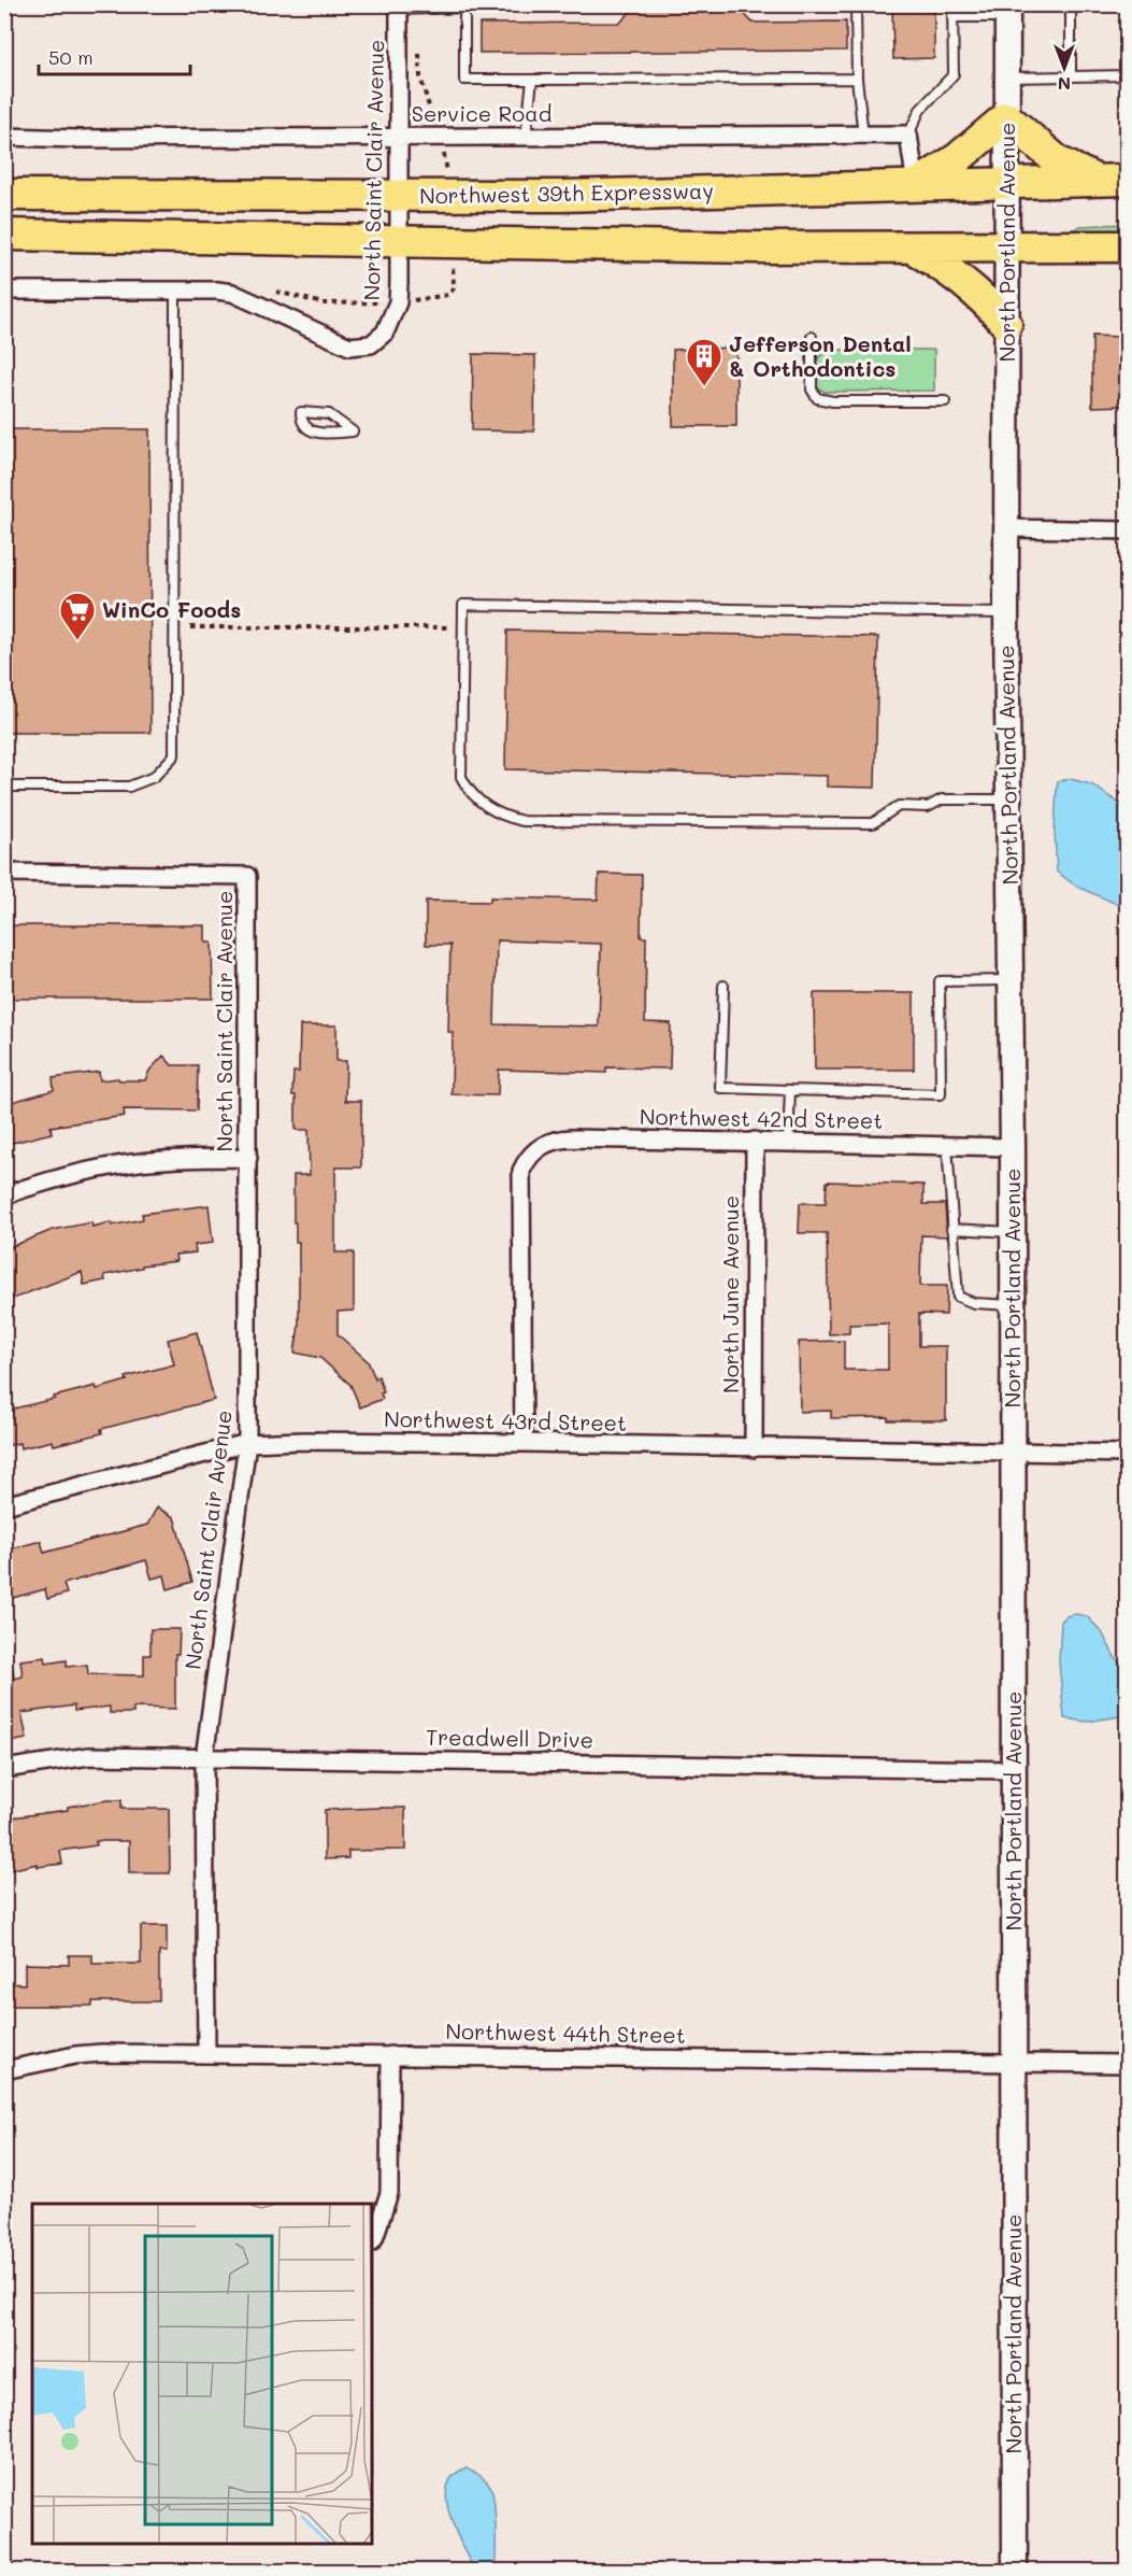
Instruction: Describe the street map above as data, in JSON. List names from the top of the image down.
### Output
{
  "streets": {
    "highway": ["Northwest 39th Expressway"],
    "main road": ["North Portland Avenue"],
    "street": [
      "Service Road",
      "North Saint Clair Avenue",
      "Northwest 42nd Street",
      "North June Avenue",
      "Northwest 43rd Street",
      "Treadwell Drive",
      "Northwest 44th Street"
    ]
  },
  "crossings": [
    ["Service Road", "North Saint Clair Avenue"],
    ["North Saint Clair Avenue", "Northwest 39th Expressway"],
    ["North Saint Clair Avenue", "Northwest 43rd Street"],
    ["North Saint Clair Avenue", "Treadwell Drive"],
    ["North Saint Clair Avenue", "Northwest 44th Street"],
    ["Northwest 39th Expressway", "North Portland Avenue"],
    ["North Portland Avenue", "Northwest 42nd Street"],
    ["North Portland Avenue", "Northwest 43rd Street"],
    ["North Portland Avenue", "Treadwell Drive"],
    ["North Portland Avenue", "Northwest 44th Street"],
    ["Northwest 42nd Street", "North June Avenue"],
    ["Northwest 42nd Street", "Northwest 43rd Street"],
    ["North June Avenue", "Northwest 43rd Street"]
  ],
  "places": {
    "building": ["Jefferson Dental & Orthodontics"],
    "supermarket": ["WinCo Foods"]
  },
  "scale_bar": "50 m",
  "north": "bottom"
}
